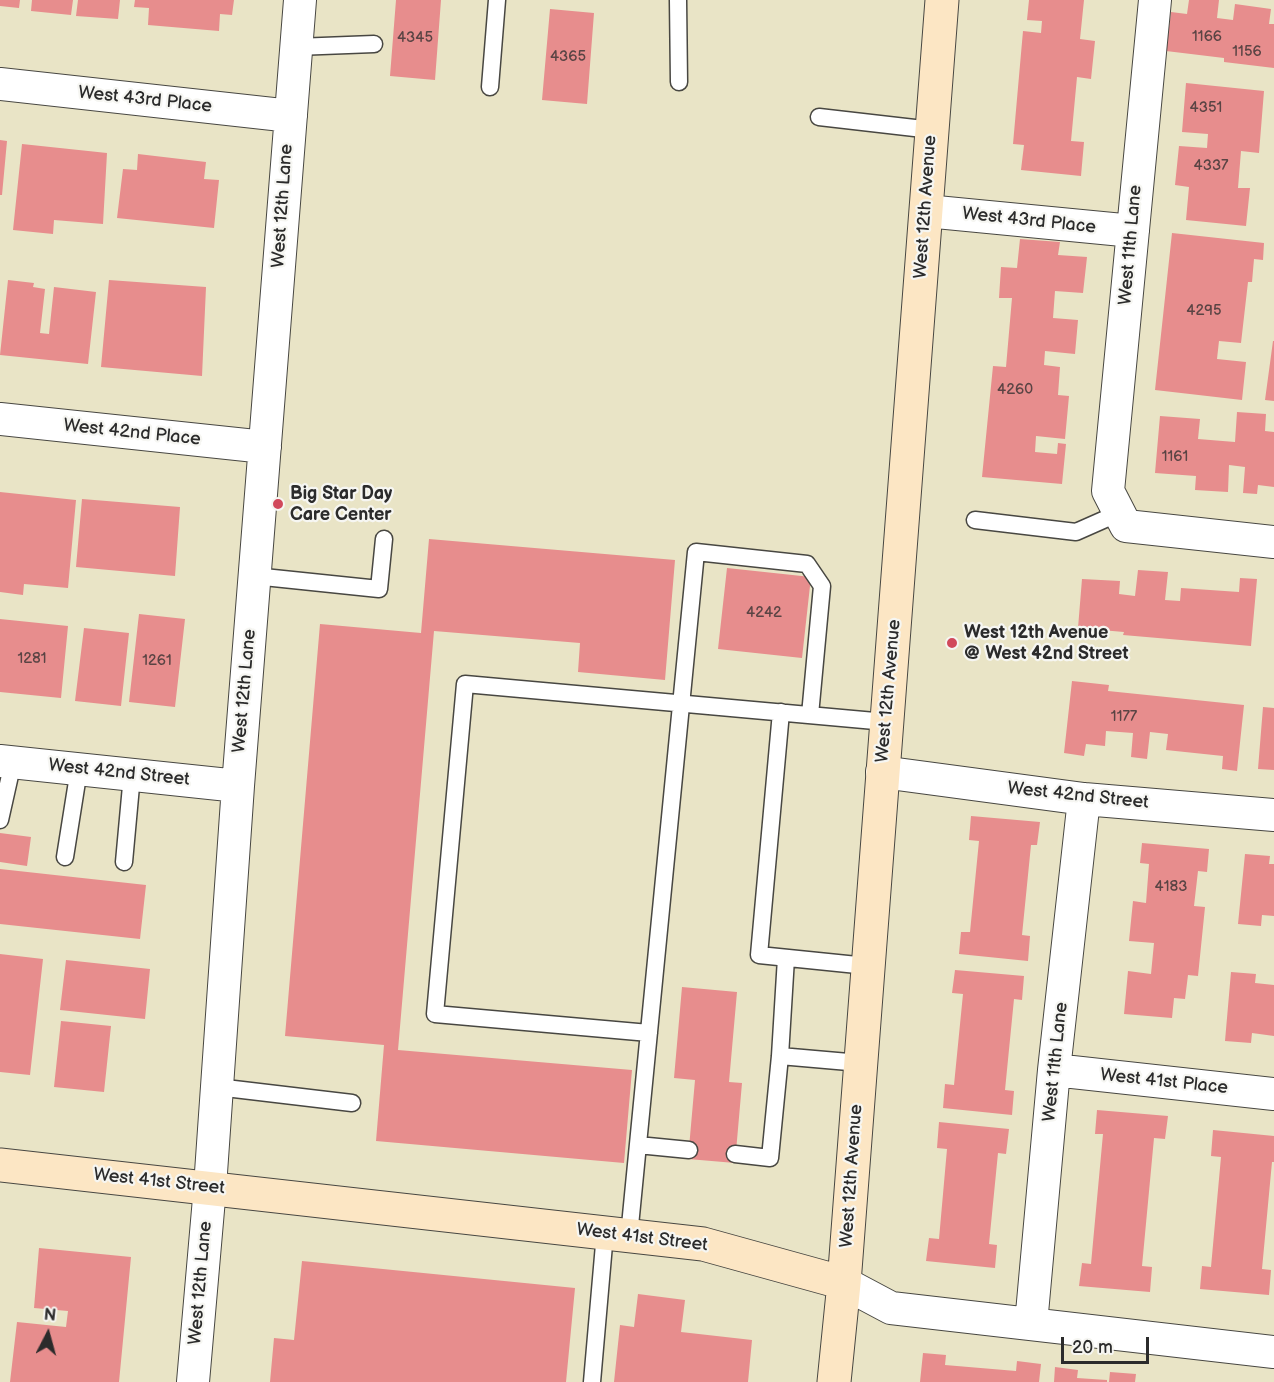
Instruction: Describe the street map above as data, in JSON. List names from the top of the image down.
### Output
{
  "streets": {
    "main road": ["West 12th Avenue", "West 41st Street"],
    "street": [
      "West 43rd Place",
      "West 12th Lane",
      "West 11th Lane",
      "West 42nd Place",
      "West 42nd Street",
      "West 41st Place"
    ]
  },
  "crossings": [
    ["West 43rd Place", "West 12th Lane"],
    ["West 43rd Place", "West 12th Avenue"],
    ["West 43rd Place", "West 11th Lane"],
    ["West 12th Lane", "West 42nd Place"],
    ["West 12th Lane", "West 42nd Street"],
    ["West 12th Lane", "West 41st Street"],
    ["West 12th Avenue", "West 42nd Street"],
    ["West 12th Avenue", "West 41st Street"],
    ["West 11th Lane", "West 42nd Street"],
    ["West 11th Lane", "West 41st Place"],
    ["West 11th Lane", "West 41st Street"]
  ],
  "places": ["Big Star Day Care Center", "West 12th Avenue @ West 42nd Street"],
  "house_numbers": [
    "1166",
    "4345",
    "1156",
    "4365",
    "4351",
    "4337",
    "4295",
    "4260",
    "1161",
    "4242",
    "1281",
    "1261",
    "1177",
    "4183"
  ],
  "scale_bar": "20 m",
  "north": "top"
}
